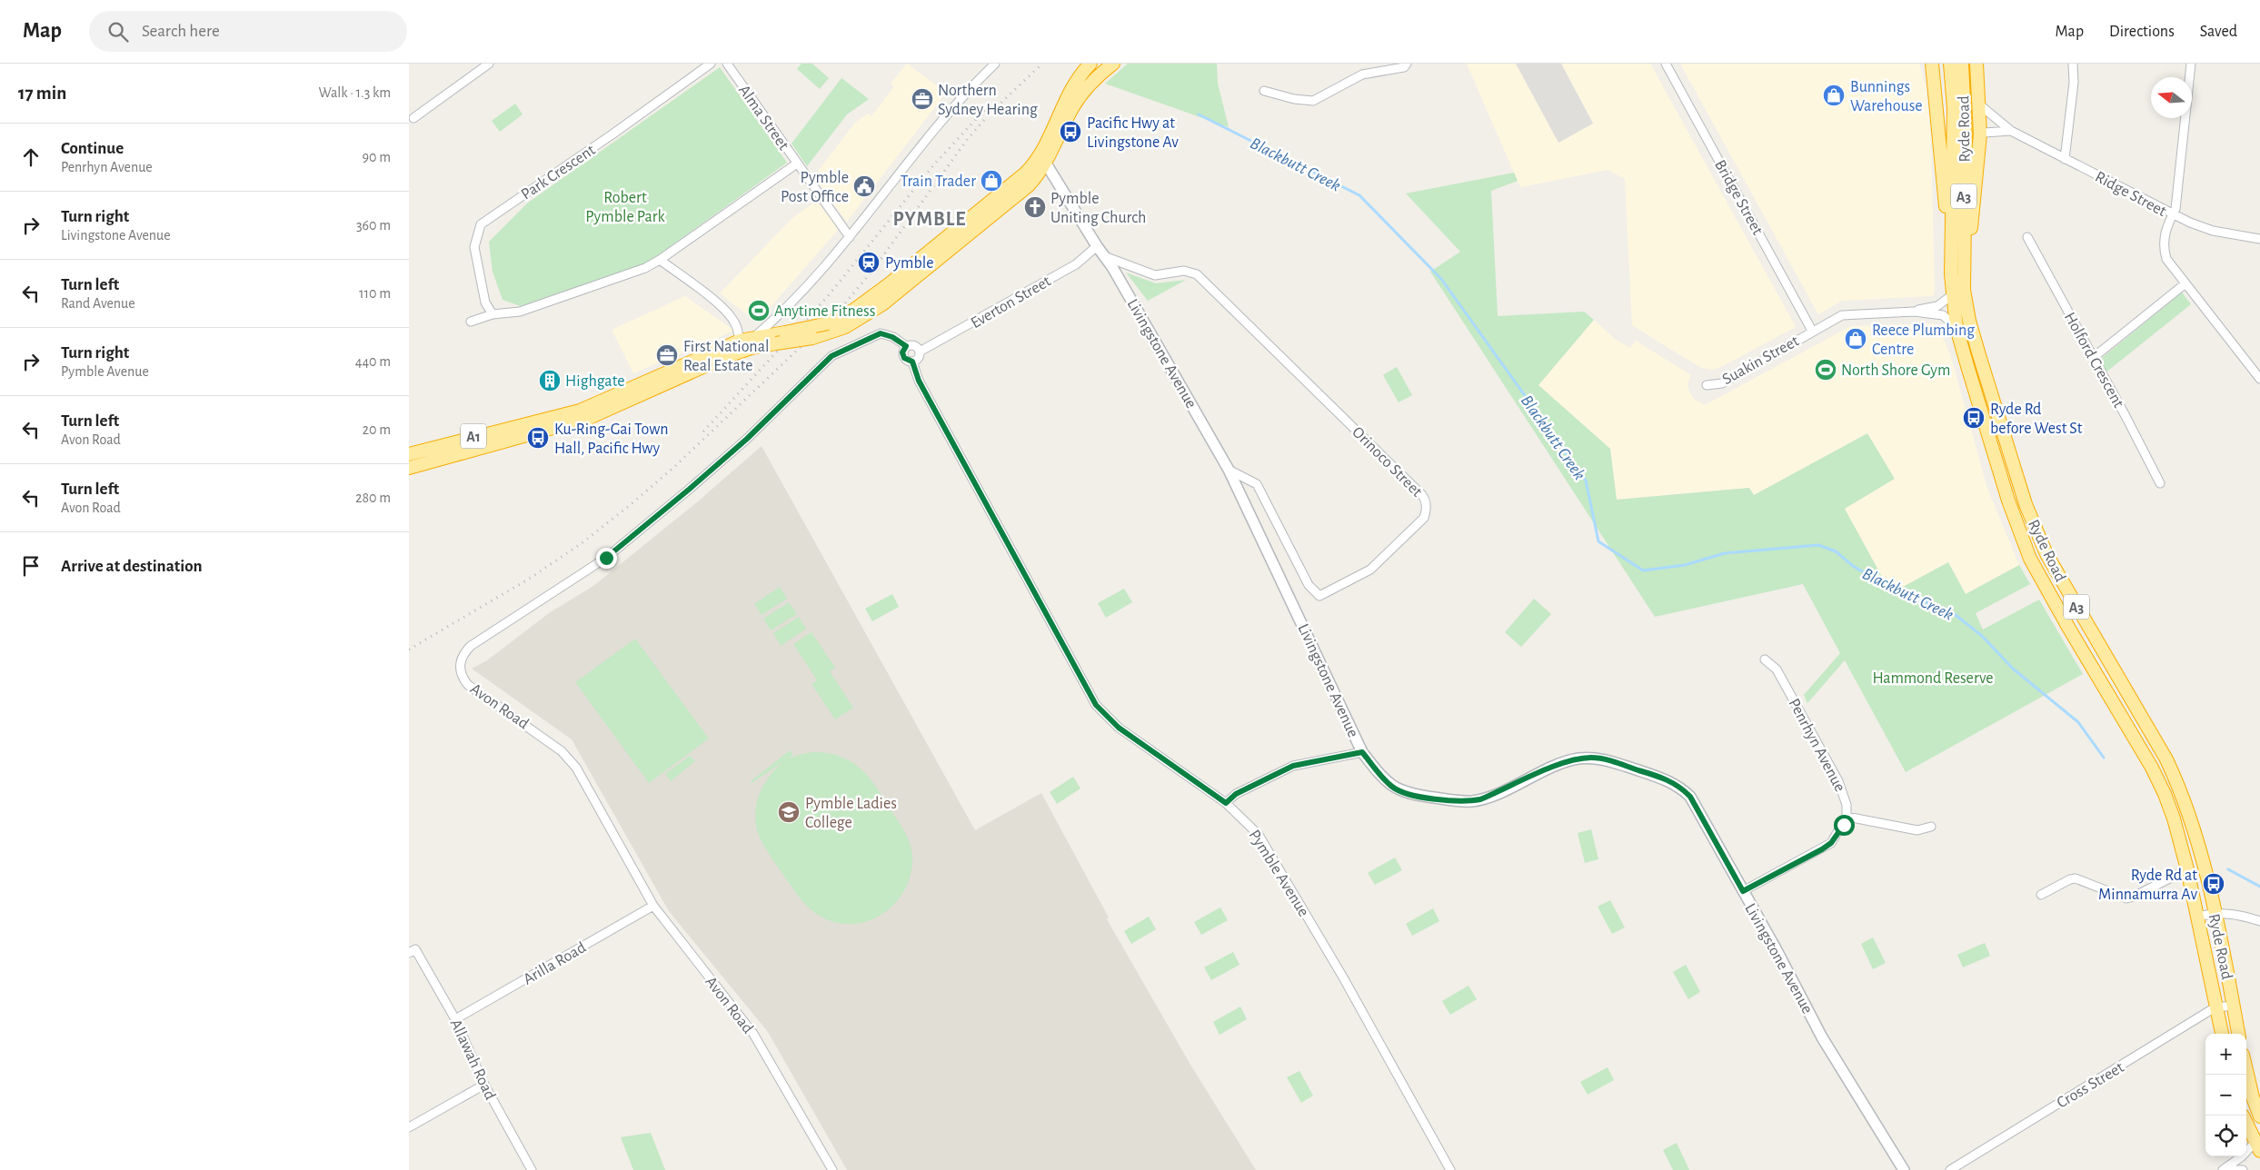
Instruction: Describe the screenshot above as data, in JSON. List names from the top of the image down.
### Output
{
  "streets": {
    "highway": ["Ryde Road", "A3", "A1"],
    "street": [
      "Alma Street",
      "Park Crescent",
      "Ridge Street",
      "Bridge Street",
      "Everton Street",
      "Livingstone Avenue",
      "Suakin Street",
      "Holford Crescent",
      "Orinoco Street",
      "Avon Road",
      "Penrhyn Avenue",
      "Pymble Avenue",
      "Arilla Road",
      "Allawah Road",
      "Cross Street"
    ]
  },
  "crossings": [
    ["Ryde Road", "Cross Street"],
    ["Bridge Street", "Suakin Street"],
    ["Everton Street", "Livingstone Avenue"],
    ["Everton Street", "Avon Road"],
    ["Everton Street", "Pymble Avenue"],
    ["Livingstone Avenue", "A1"],
    ["Livingstone Avenue", "Orinoco Street"],
    ["Avon Road", "Pymble Avenue"],
    ["Avon Road", "Arilla Road"],
    ["Arilla Road", "Allawah Road"]
  ],
  "districts": ["PYMBLE"],
  "water": ["Blackbutt Creek"],
  "parks": ["Robert Pymble Park", "Hammond Reserve"],
  "places": {
    "shop": ["Bunnings Warehouse", "Train Trader", "Reece Plumbing Centre"],
    "office": ["Northern Sydney Hearing", "First National Real Estate"],
    "bus stop": [
      "Pacific Hwy at Livingstone Av",
      "Ryde Rd before West St",
      "Ku-Ring-Gai Town Hall, Pacific Hwy",
      "Ryde Rd at Minnamurra Av"
    ],
    "public building": ["Pymble Post Office"],
    "church": ["Pymble Uniting Church"],
    "station": ["Pymble"],
    "sports": ["Anytime Fitness", "North Shore Gym"],
    "building": ["Highgate"],
    "school or university": ["Pymble Ladies College"]
  },
  "north": "left",
  "page": {
    "header": "Map",
    "search": "Search here",
    "nav": ["Map", "Directions", "Saved"],
    "heading": ["17 min", "Walk · 1.3 km"],
    "list": [
      ["Continue", "Penrhyn Avenue", "90 m"],
      ["Turn right", "Livingstone Avenue", "360 m"],
      ["Turn left", "Rand Avenue", "110 m"],
      ["Turn right", "Pymble Avenue", "440 m"],
      ["Turn left", "Avon Road", "20 m"],
      ["Turn left", "Avon Road", "280 m"],
      "Arrive at destination"
    ],
    "map_buttons": ["+", "−"]
  }
}
